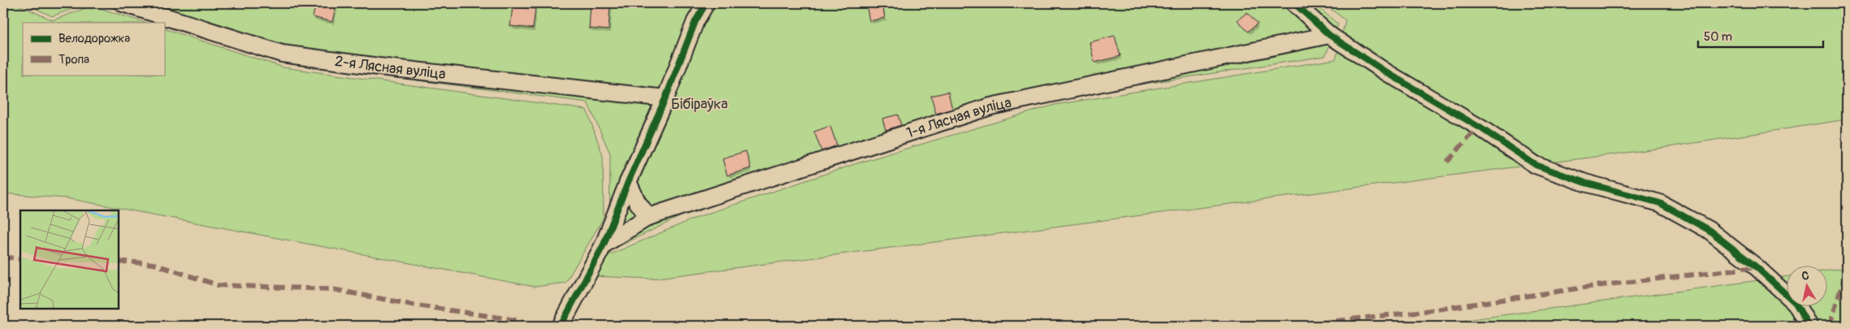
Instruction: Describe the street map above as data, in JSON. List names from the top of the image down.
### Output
{
  "streets": {
    "street": ["2-я Лясная вуліца", "1-я Лясная вуліца"]
  },
  "parks": ["Бібіраўка"],
  "legend": ["Велодорожка", "Тропа"],
  "scale_bar": "50 m",
  "north": "top"
}
